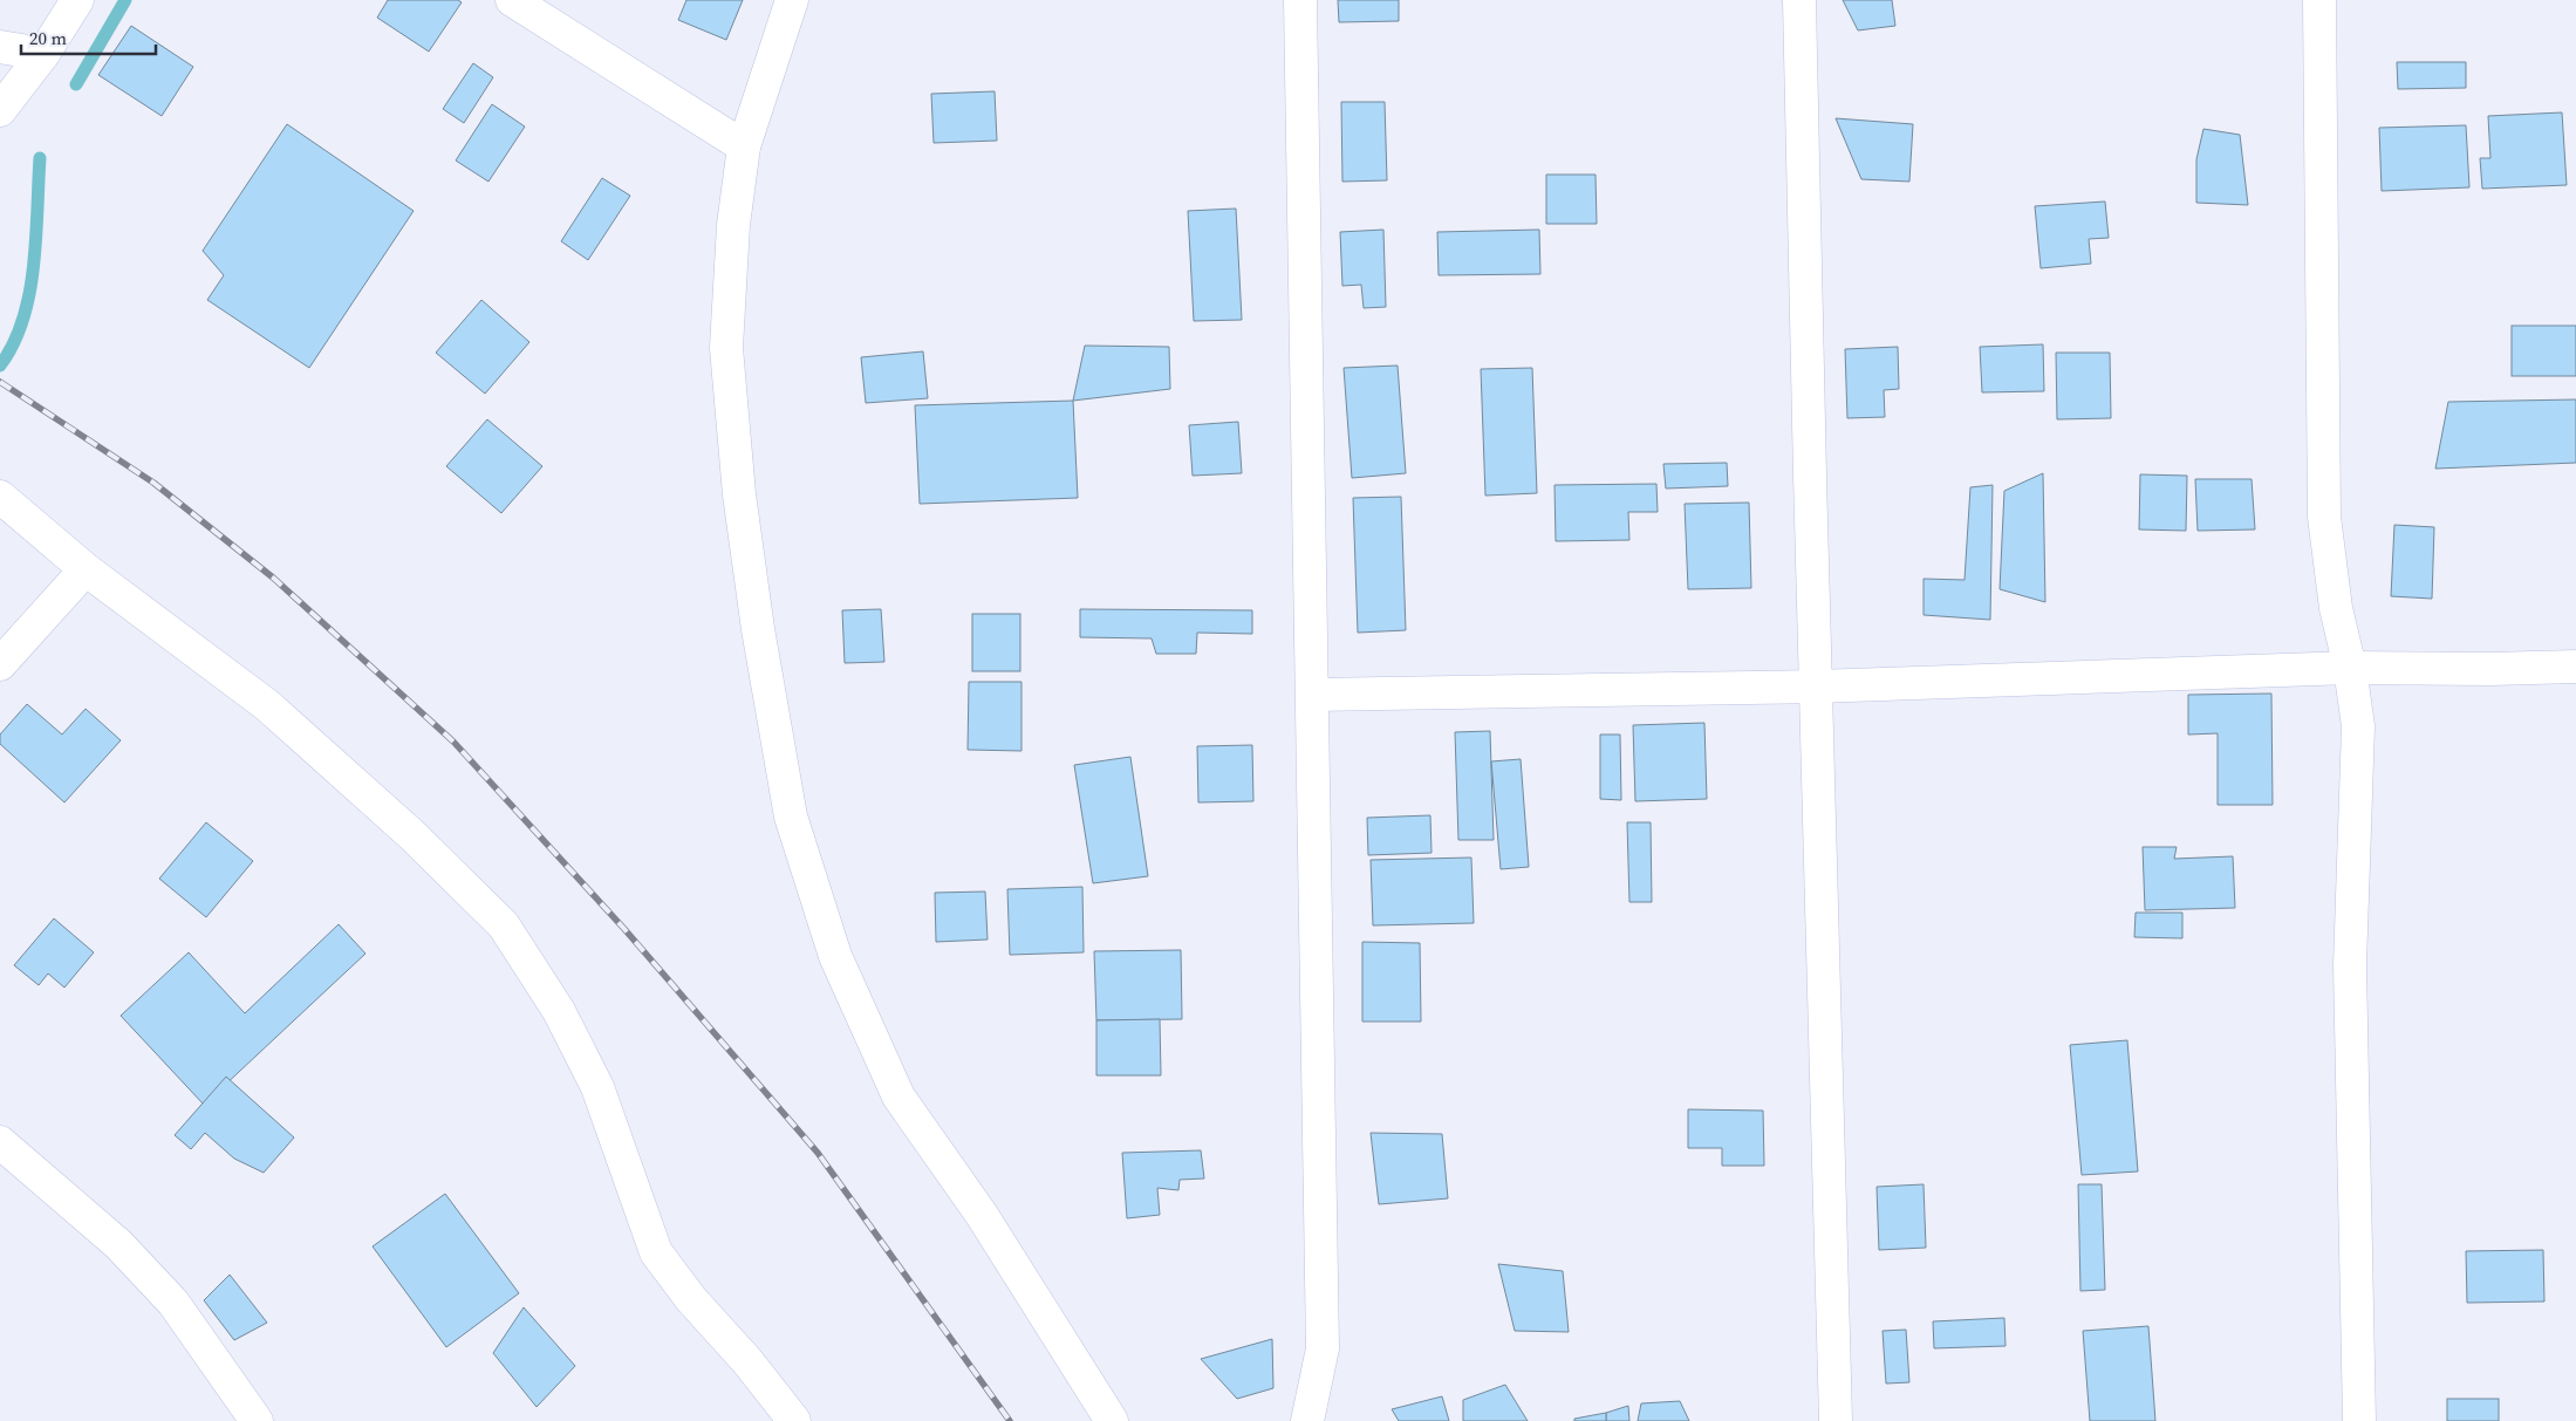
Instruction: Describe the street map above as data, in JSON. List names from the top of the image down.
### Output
{
  "scale_bar": "20 m"
}
